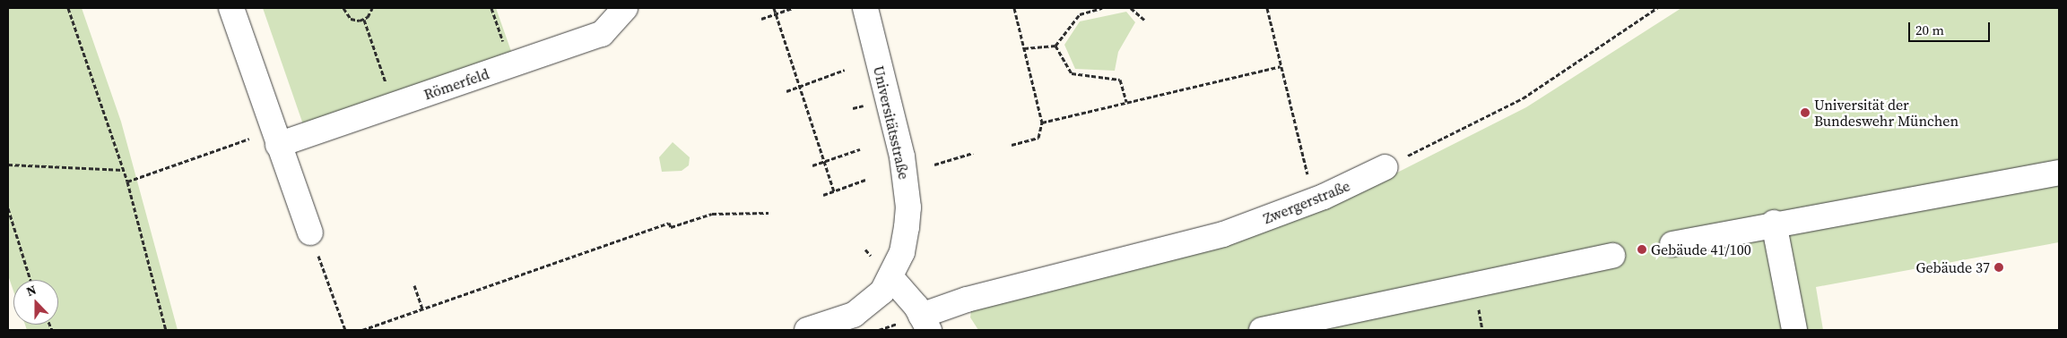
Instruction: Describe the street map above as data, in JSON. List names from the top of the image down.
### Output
{
  "streets": {
    "street": ["Römerfeld", "Universitätsstraße", "Zwergerstraße"]
  },
  "places": ["Universität der Bundeswehr München", "Gebäude 41/100", "Gebäude 37"],
  "scale_bar": "20 m",
  "north": "top"
}
